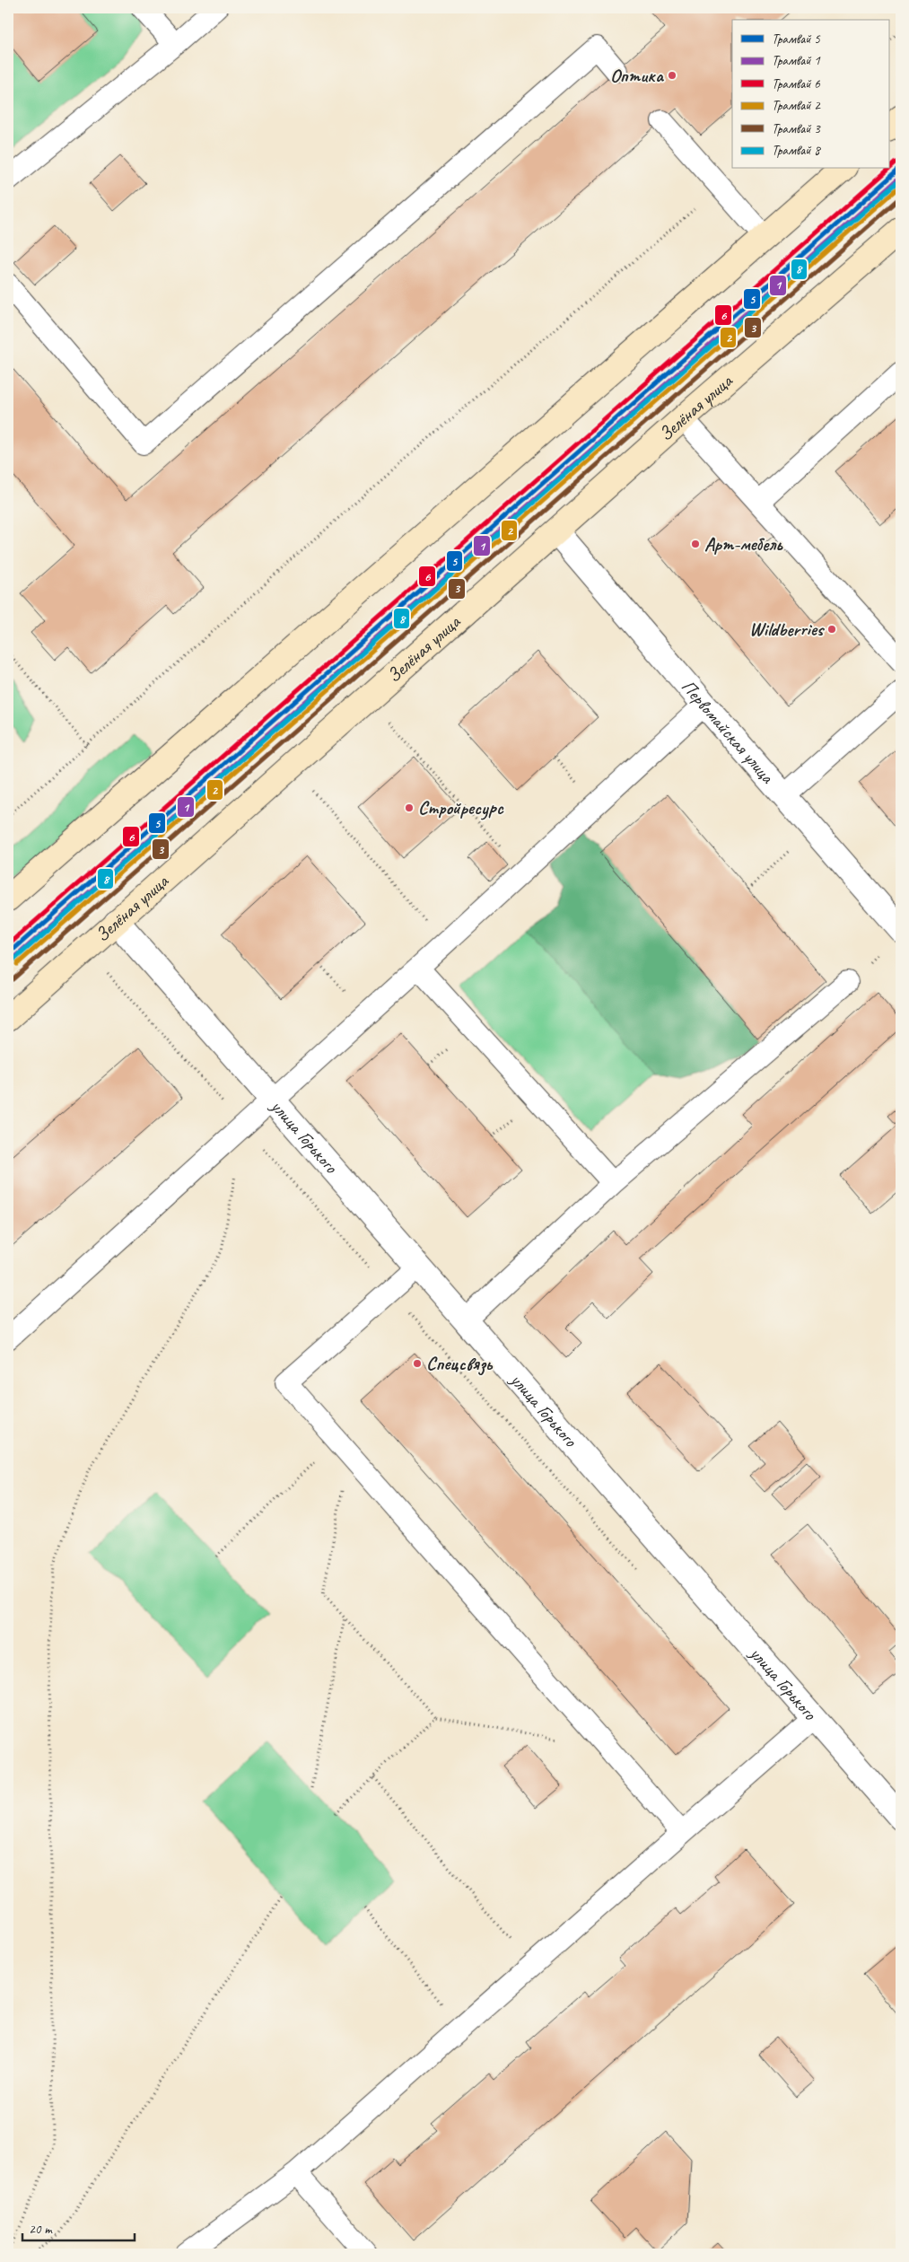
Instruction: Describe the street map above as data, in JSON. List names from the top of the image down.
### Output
{
  "streets": {
    "street": ["Зелёная улица", "Первомайская улица", "улица Горького"]
  },
  "crossings": [
    ["Зелёная улица", "Первомайская улица"],
    ["Зелёная улица", "улица Горького"]
  ],
  "places": [
    "Оптика",
    "Арт-мебель",
    "Wildberries",
    "Стройресурс",
    "Спецсвязь"
  ],
  "lines": [
    "tram line 6",
    "tram line 5",
    "tram line 1",
    "tram line 8",
    "tram line 2",
    "tram line 3"
  ],
  "legend": [
    "Трамвай 5",
    "Трамвай 1",
    "Трамвай 6",
    "Трамвай 2",
    "Трамвай 3",
    "Трамвай 8"
  ],
  "scale_bar": "20 m"
}
